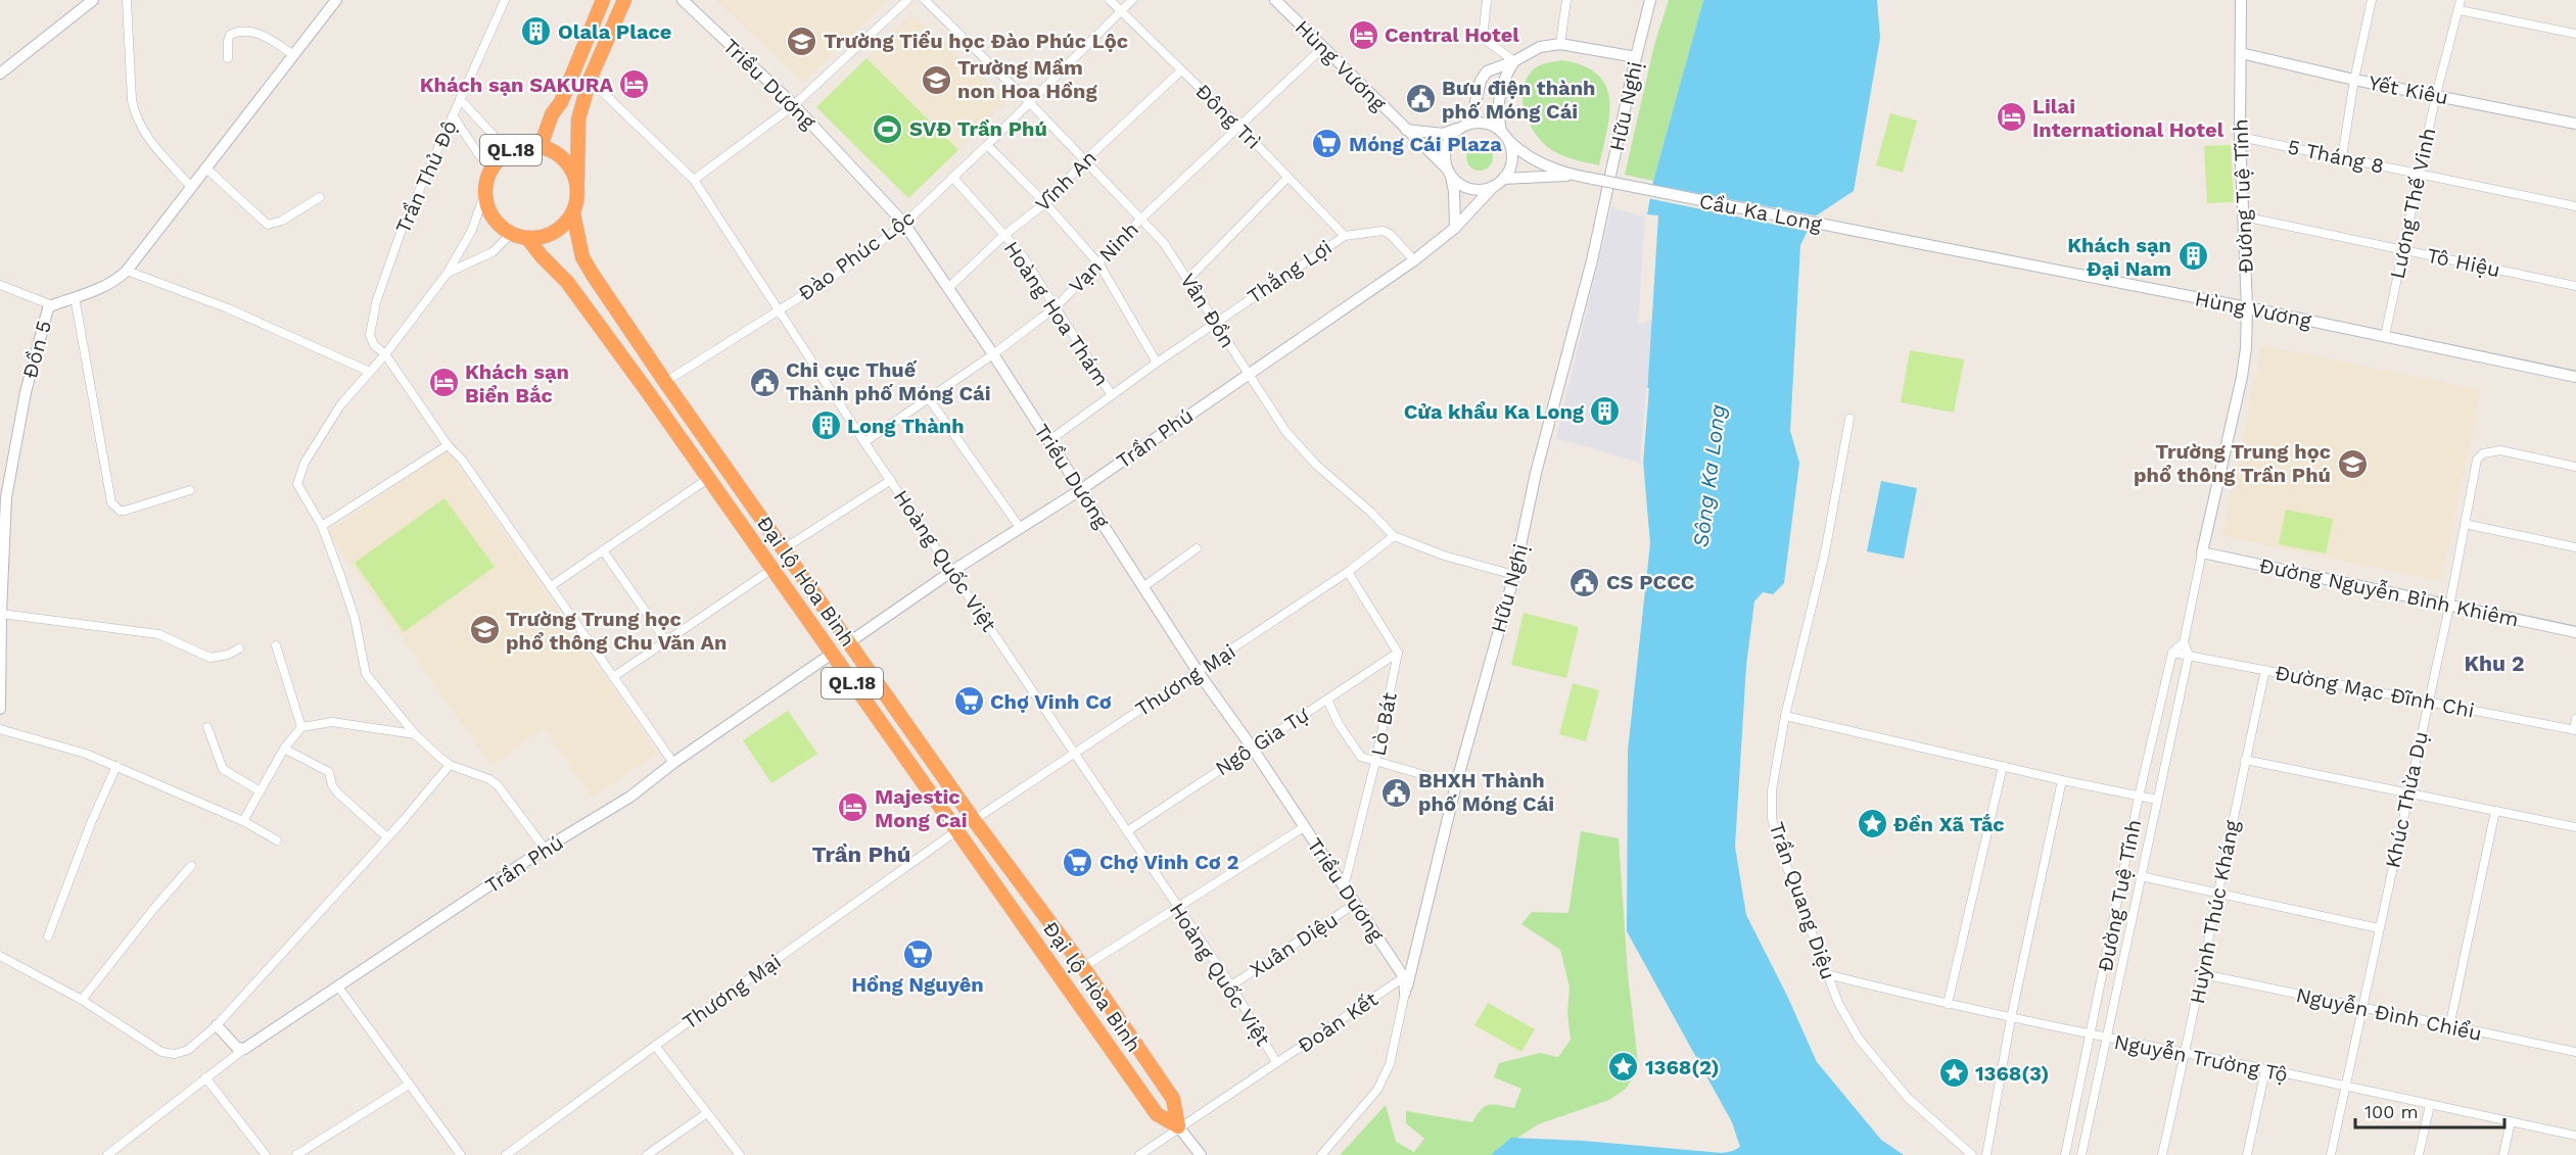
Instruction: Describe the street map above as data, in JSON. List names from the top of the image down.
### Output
{
  "streets": {
    "highway": ["QL.18", "Đại lộ Hòa Bình"],
    "street": [
      "Hùng Vương",
      "Triều Dương",
      "Yết Kiêu",
      "Hữu Nghị",
      "Đông Trì",
      "5 Tháng 8",
      "Trần Thủ Độ",
      "Vĩnh An",
      "Đường Tuệ Tĩnh",
      "Lương Thế Vinh",
      "Cầu Ka Long",
      "Đào Phúc Lộc",
      "Vạn Ninh",
      "Tô Hiệu",
      "Thắng Lợi",
      "Vân Đồn",
      "Hoàng Hoa Thám",
      "Đồn 5",
      "Trần Phú",
      "Hoàng Quốc Việt",
      "Đường Nguyễn Bỉnh Khiêm",
      "Thương Mại",
      "Đường Mạc Đĩnh Chi",
      "Lò Bát",
      "Ngô Gia Tự",
      "Khúc Thừa Dụ",
      "Trần Quang Diệu",
      "Huỳnh Thúc Kháng",
      "Xuân Diệu",
      "Nguyễn Đình Chiểu",
      "Đoàn Kết",
      "Nguyễn Trường Tộ"
    ]
  },
  "crossings": [
    ["Hùng Vương", "Đường Tuệ Tĩnh"],
    ["Hùng Vương", "Lương Thế Vinh"],
    ["Hùng Vương", "Cầu Ka Long"],
    ["Hùng Vương", "Vạn Ninh"],
    ["Hùng Vương", "Trần Phú"],
    ["Triều Dương", "Hữu Nghị"],
    ["Triều Dương", "Vĩnh An"],
    ["Triều Dương", "Đào Phúc Lộc"],
    ["Triều Dương", "Vạn Ninh"],
    ["Triều Dương", "Thắng Lợi"],
    ["Triều Dương", "Trần Phú"],
    ["Triều Dương", "Thương Mại"],
    ["Triều Dương", "Lò Bát"],
    ["Triều Dương", "Ngô Gia Tự"],
    ["Triều Dương", "Xuân Diệu"],
    ["Triều Dương", "Đoàn Kết"],
    ["Yết Kiêu", "Đường Tuệ Tĩnh"],
    ["Yết Kiêu", "Lương Thế Vinh"],
    ["Hữu Nghị", "Vân Đồn"],
    ["Đông Trì", "Vĩnh An"],
    ["Đông Trì", "Đào Phúc Lộc"],
    ["Đông Trì", "Vạn Ninh"],
    ["Đông Trì", "Thắng Lợi"],
    ["QL.18", "Hoàng Quốc Việt"],
    ["QL.18", "Đại lộ Hòa Bình"],
    ["5 Tháng 8", "Đường Tuệ Tĩnh"],
    ["5 Tháng 8", "Lương Thế Vinh"],
    ["Trần Thủ Độ", "Trần Phú"],
    ["Vĩnh An", "Vân Đồn"],
    ["Vĩnh An", "Hoàng Hoa Thám"],
    ["Đường Tuệ Tĩnh", "Tô Hiệu"],
    ["Đường Tuệ Tĩnh", "Đường Nguyễn Bỉnh Khiêm"],
    ["Đường Tuệ Tĩnh", "Đường Mạc Đĩnh Chi"],
    ["Đường Tuệ Tĩnh", "Nguyễn Trường Tộ"],
    ["Lương Thế Vinh", "Tô Hiệu"],
    ["Đào Phúc Lộc", "Vân Đồn"],
    ["Đào Phúc Lộc", "Hoàng Hoa Thám"],
    ["Đào Phúc Lộc", "Hoàng Quốc Việt"],
    ["Đào Phúc Lộc", "Đại lộ Hòa Bình"],
    ["Vạn Ninh", "Vân Đồn"],
    ["Vạn Ninh", "Hoàng Hoa Thám"],
    ["Vạn Ninh", "Hoàng Quốc Việt"],
    ["Thắng Lợi", "Vân Đồn"],
    ["Thắng Lợi", "Hoàng Hoa Thám"],
    ["Thắng Lợi", "Trần Phú"],
    ["Vân Đồn", "Trần Phú"],
    ["Vân Đồn", "Thương Mại"],
    ["Trần Phú", "Hoàng Quốc Việt"],
    ["Trần Phú", "Đại lộ Hòa Bình"],
    ["Hoàng Quốc Việt", "Thương Mại"],
    ["Hoàng Quốc Việt", "Ngô Gia Tự"],
    ["Hoàng Quốc Việt", "Xuân Diệu"],
    ["Hoàng Quốc Việt", "Đoàn Kết"],
    ["Đại lộ Hòa Bình", "Thương Mại"],
    ["Đại lộ Hòa Bình", "Đoàn Kết"],
    ["Đường Nguyễn Bỉnh Khiêm", "Khúc Thừa Dụ"],
    ["Đường Mạc Đĩnh Chi", "Khúc Thừa Dụ"],
    ["Đường Mạc Đĩnh Chi", "Huỳnh Thúc Kháng"],
    ["Lò Bát", "Ngô Gia Tự"],
    ["Khúc Thừa Dụ", "Nguyễn Đình Chiểu"],
    ["Khúc Thừa Dụ", "Nguyễn Trường Tộ"],
    ["Trần Quang Diệu", "Nguyễn Trường Tộ"],
    ["Huỳnh Thúc Kháng", "Nguyễn Đình Chiểu"],
    ["Huỳnh Thúc Kháng", "Nguyễn Trường Tộ"]
  ],
  "districts": ["Khu 2", "Trần Phú"],
  "water": ["Sông Ka Long"],
  "places": {
    "building": [
      "Olala Place",
      "Khách sạn Đại Nam",
      "Cửa khẩu Ka Long",
      "Long Thành"
    ],
    "hotel": [
      "Central Hotel",
      "Khách sạn SAKURA",
      "Lilai International Hotel",
      "Khách sạn Biển Bắc",
      "Majestic Mong Cai"
    ],
    "school or university": [
      "Trường Tiểu học Đào Phúc Lộc",
      "Trường Mầm non Hoa Hồng",
      "Trường Trung học phổ thông Trần Phú",
      "Trường Trung học phổ thông Chu Văn An"
    ],
    "public building": [
      "Bưu điện thành phố Móng Cái",
      "Chi cục Thuế Thành phố Móng Cái",
      "CS PCCC",
      "BHXH Thành phố Móng Cái"
    ],
    "sports": ["SVĐ Trần Phú"],
    "supermarket": [
      "Móng Cái Plaza",
      "Chợ Vinh Cơ",
      "Chợ Vinh Cơ 2",
      "Hồng Nguyên"
    ],
    "place": ["Đền Xã Tắc", "1368(2)", "1368(3)"]
  },
  "scale_bar": "100 m"
}
